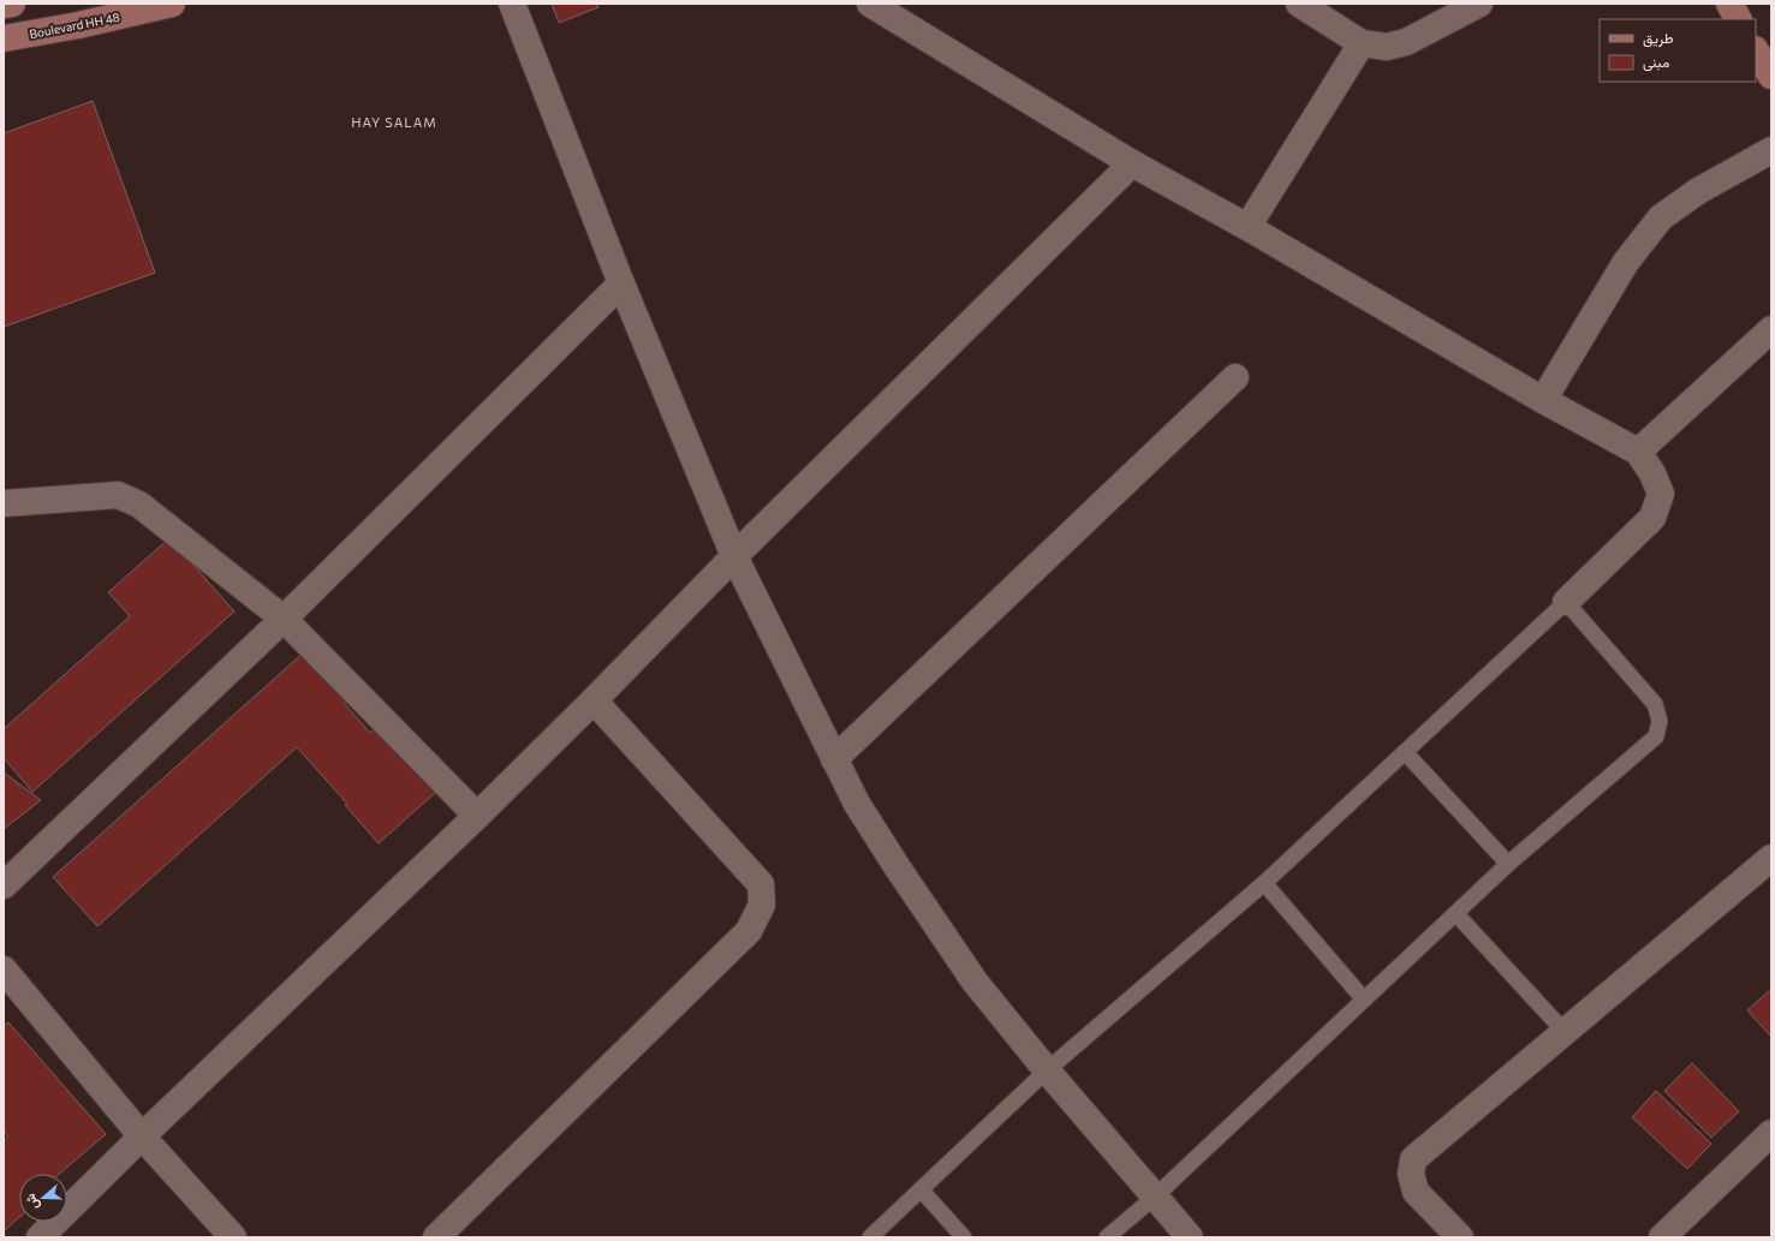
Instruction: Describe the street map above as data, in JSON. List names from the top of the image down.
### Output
{
  "streets": {
    "street": ["Boulevard HH 48"]
  },
  "districts": ["HAY SALAM"],
  "legend": ["طريق", "مبنى"],
  "north": "left"
}
